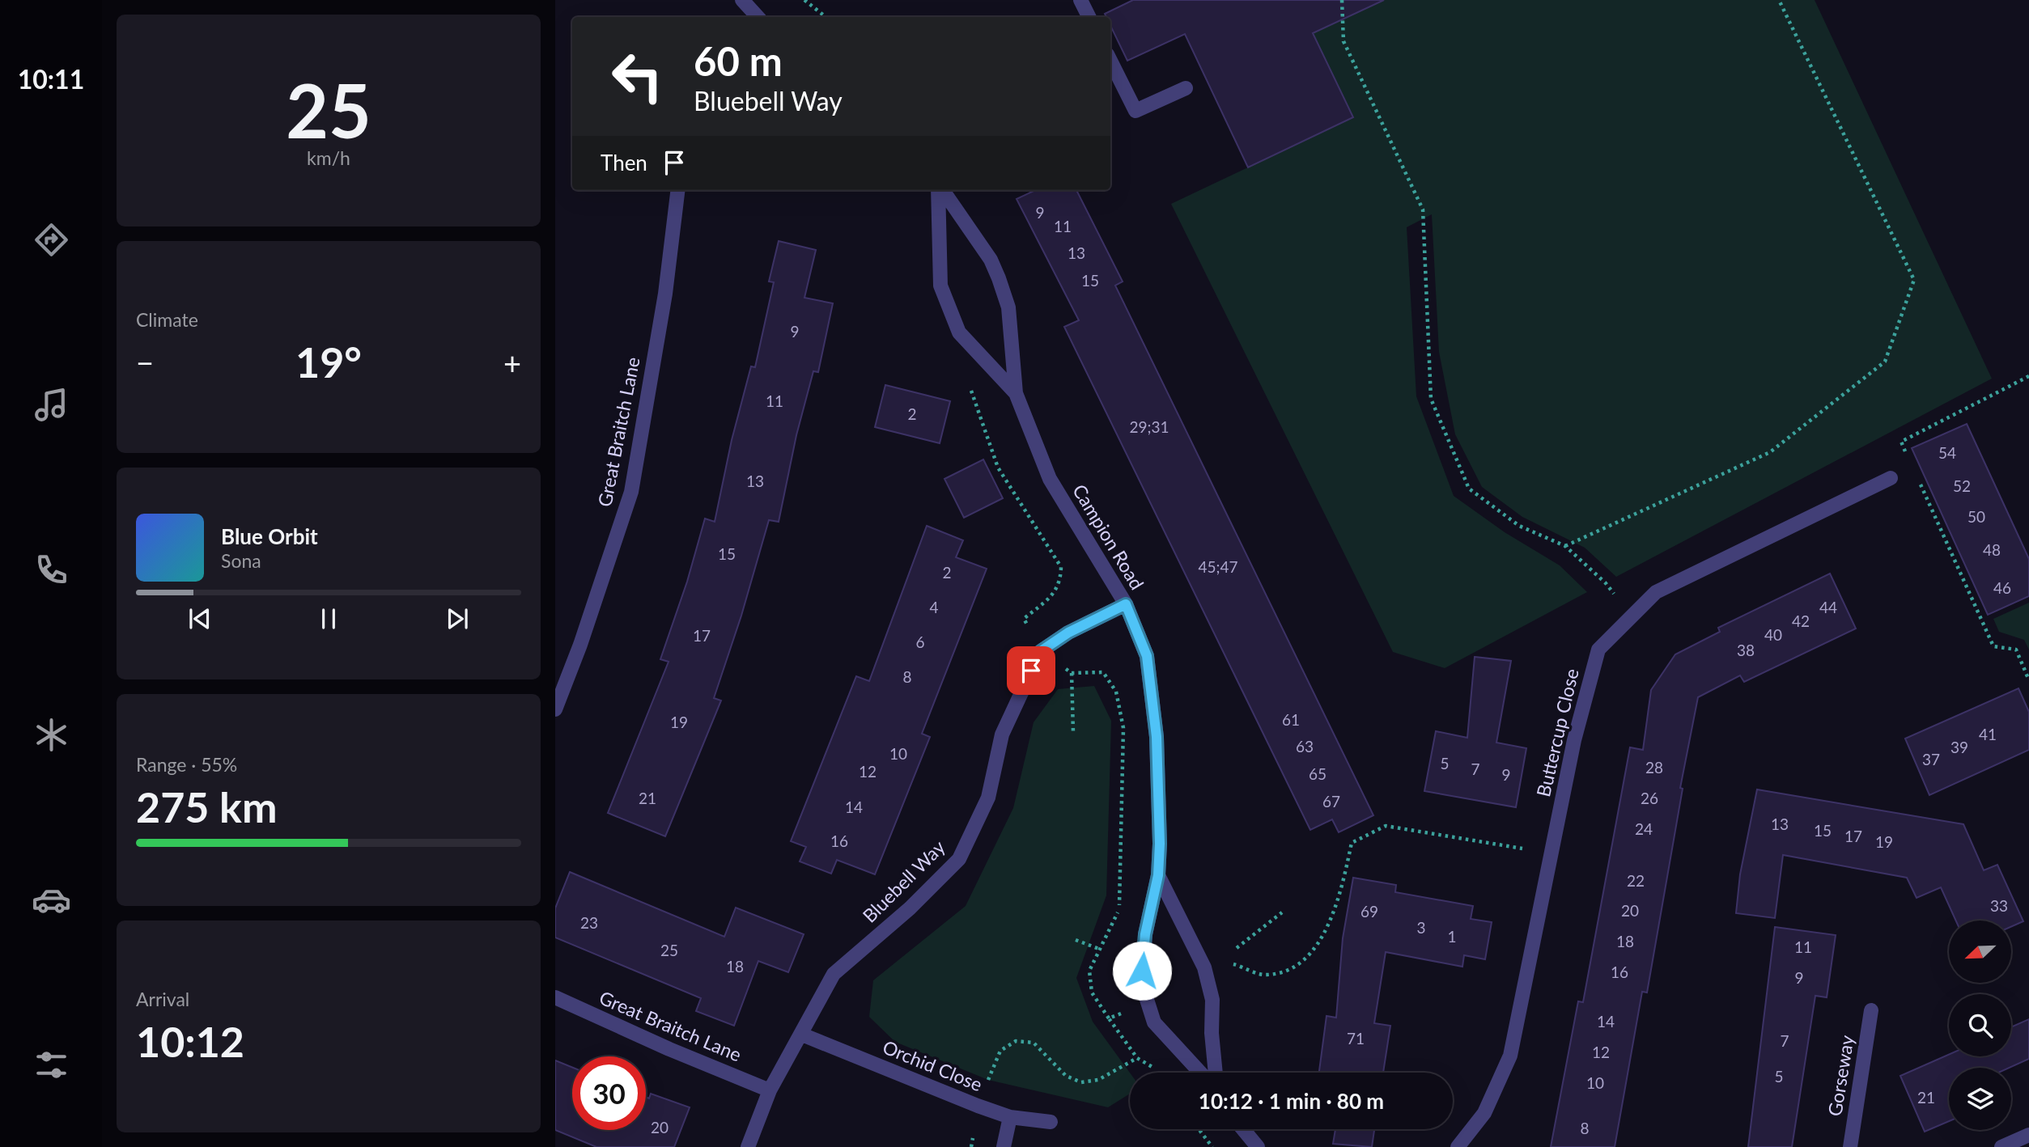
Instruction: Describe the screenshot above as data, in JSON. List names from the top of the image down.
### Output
{
  "streets": {
    "street": [
      "Great Braitch Lane",
      "Campion Road",
      "Buttercup Close",
      "Bluebell Way",
      "Orchid Close",
      "Gorseway"
    ]
  },
  "crossings": [
    ["Great Braitch Lane", "Bluebell Way"],
    ["Campion Road", "Bluebell Way"],
    ["Bluebell Way", "Orchid Close"]
  ],
  "house_numbers": [
    "9",
    "11",
    "13",
    "15",
    "9",
    "11",
    "2",
    "29;31",
    "54",
    "13",
    "52",
    "50",
    "48",
    "15",
    "45;47",
    "2",
    "46",
    "4",
    "44",
    "42",
    "40",
    "17",
    "6",
    "38",
    "8",
    "61",
    "19",
    "41",
    "63",
    "39",
    "10",
    "37",
    "5",
    "28",
    "7",
    "12",
    "65",
    "9",
    "21",
    "26",
    "67",
    "14",
    "13",
    "24",
    "15",
    "17",
    "16",
    "19",
    "22",
    "33",
    "20",
    "69",
    "23",
    "3",
    "1",
    "18",
    "11",
    "25",
    "18",
    "16",
    "9",
    "14",
    "71",
    "7",
    "12",
    "5",
    "10",
    "21",
    "20",
    "8"
  ],
  "north": "bottom left",
  "page": {
    "tabs": "10:11",
    "tile": [
      ["25", "km/h"],
      "Climate",
      ["Range · 55%", "275 km"],
      ["Arrival", "10:12"]
    ],
    "turn": ["60 m", "Bluebell Way"],
    "then": "Then",
    "heat": ["−", "19°", "+"],
    "song": ["Blue Orbit", "Sona"],
    "limit": "30",
    "trip": "10:12 · 1 min · 80 m"
  }
}
